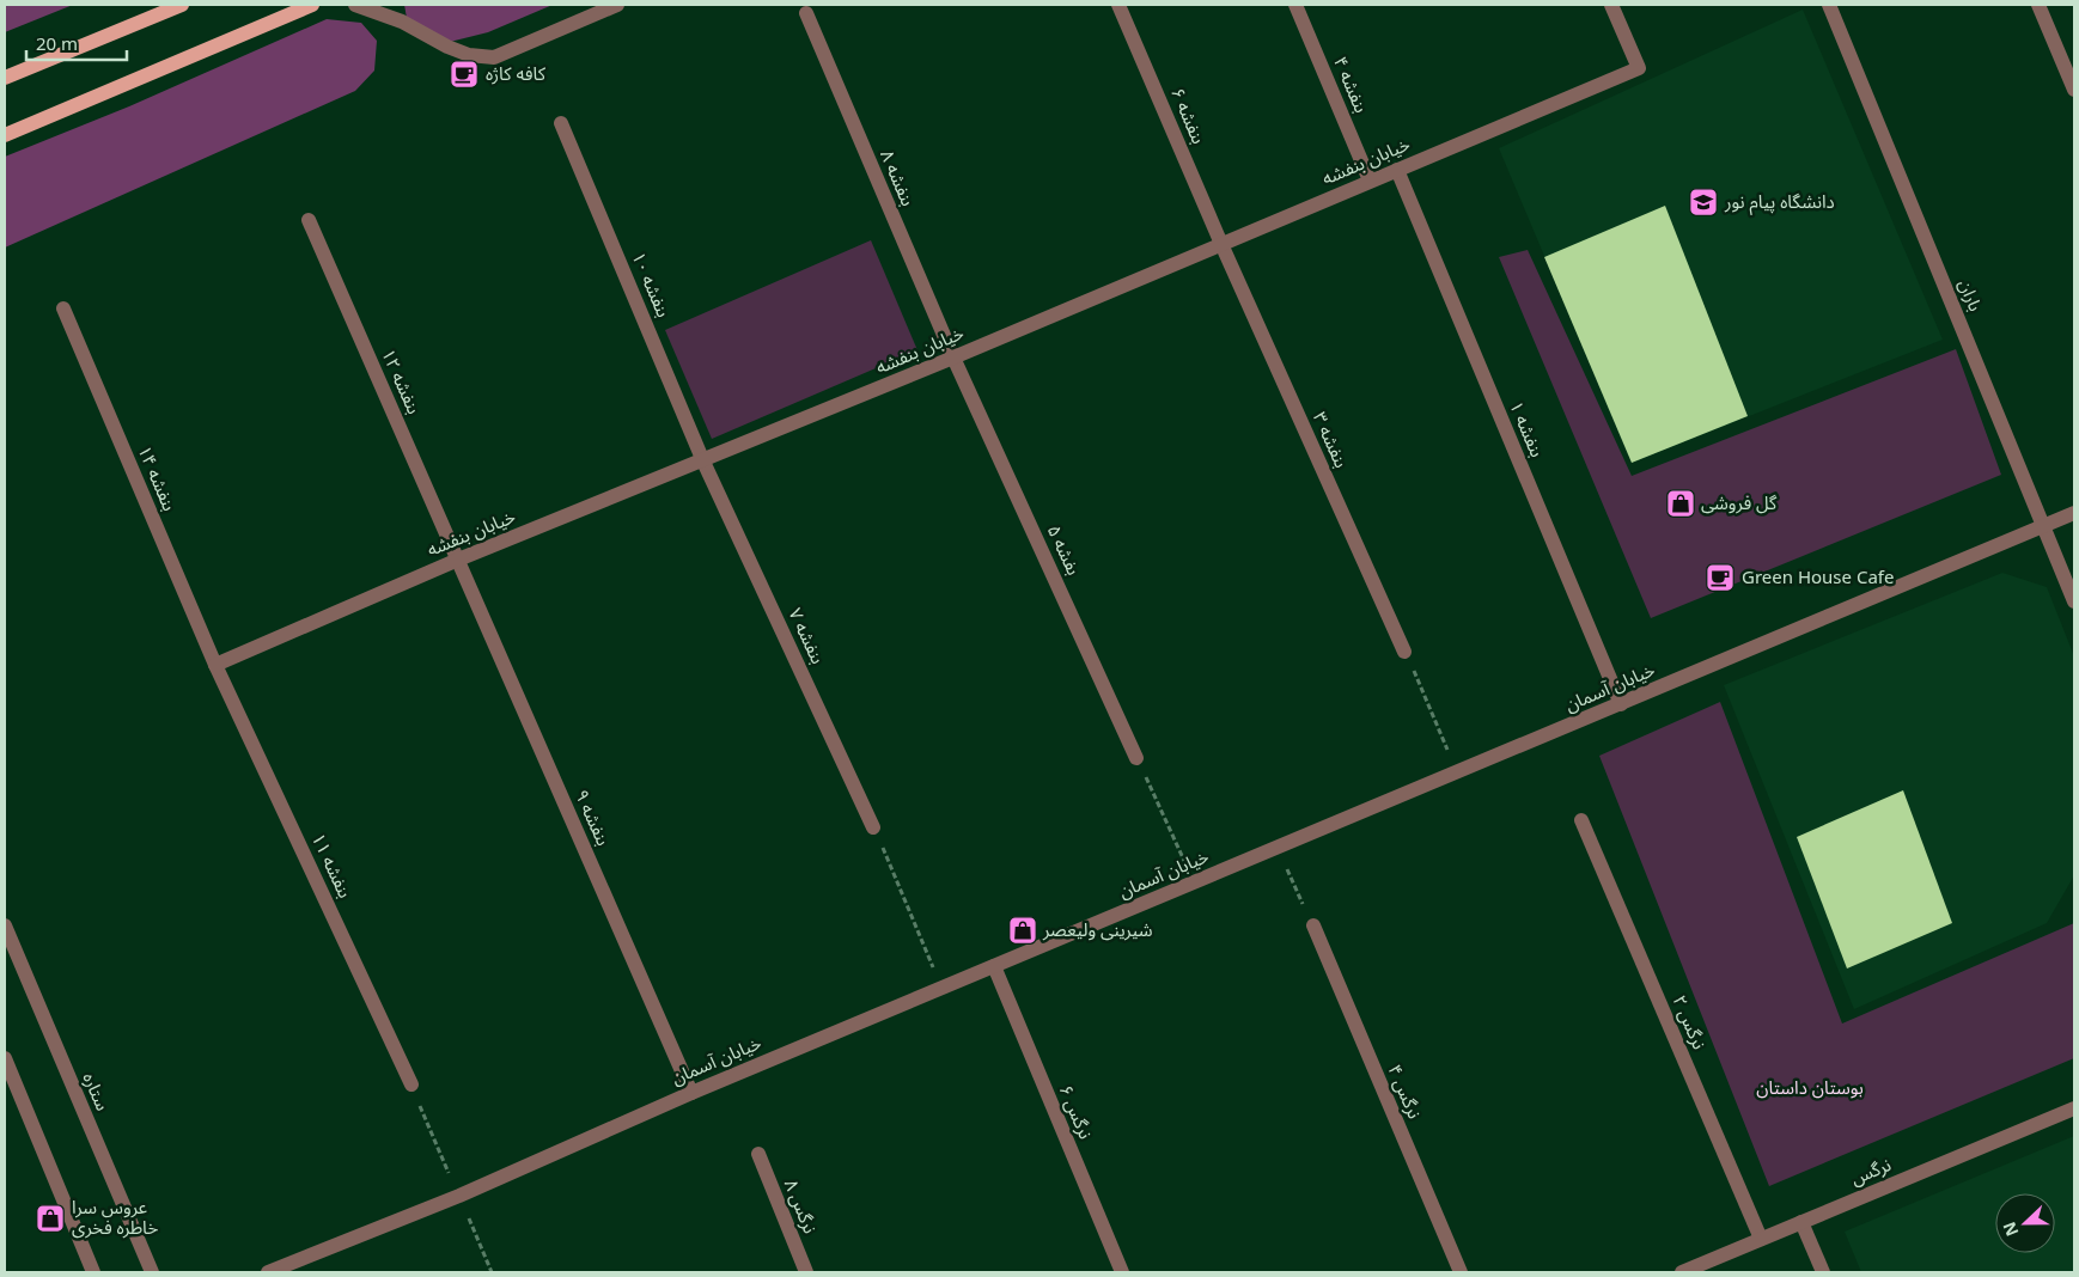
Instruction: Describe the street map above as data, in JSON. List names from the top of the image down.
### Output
{
  "streets": {
    "street": [
      "بنفشه ۴",
      "بنفشه ۶",
      "خیابان بنفشه",
      "بنفشه ۸",
      "بنفشه ۱۰",
      "باران",
      "بنفشه ۱۲",
      "بنفشه ۱",
      "بنفشه ۳",
      "بنفشه ۱۴",
      "بفشه ۵",
      "بنفشه ۷",
      "خیابان آسمان",
      "بنفشه ۹",
      "بنفشه ۱۱",
      "نرگس ۲",
      "ستاره",
      "نرگس ۴",
      "نرگس ۶",
      "نرگس",
      "نرگس ۸"
    ]
  },
  "crossings": [
    ["بنفشه ۴", "خیابان بنفشه"],
    ["بنفشه ۶", "خیابان بنفشه"],
    ["بنفشه ۶", "بنفشه ۳"],
    ["خیابان بنفشه", "بنفشه ۸"],
    ["خیابان بنفشه", "بنفشه ۱۰"],
    ["خیابان بنفشه", "بنفشه ۱۲"],
    ["خیابان بنفشه", "بنفشه ۱"],
    ["خیابان بنفشه", "بنفشه ۳"],
    ["خیابان بنفشه", "بنفشه ۱۴"],
    ["خیابان بنفشه", "بفشه ۵"],
    ["خیابان بنفشه", "بنفشه ۷"],
    ["خیابان بنفشه", "بنفشه ۹"],
    ["خیابان بنفشه", "بنفشه ۱۱"],
    ["بنفشه ۸", "بفشه ۵"],
    ["بنفشه ۱۰", "بنفشه ۷"],
    ["باران", "خیابان آسمان"],
    ["بنفشه ۱۲", "بنفشه ۹"],
    ["بنفشه ۱", "خیابان آسمان"],
    ["بنفشه ۱۴", "بنفشه ۱۱"],
    ["خیابان آسمان", "بنفشه ۹"],
    ["خیابان آسمان", "نرگس ۶"],
    ["نرگس ۲", "نرگس"]
  ],
  "parks": ["بوستان داستان"],
  "places": {
    "cafe": ["کافه کاژه", "Green House Cafe"],
    "school or university": ["دانشگاه پیام نور"],
    "shop": ["گل فروشی", "شیرینی ولیعصر", "عروس سرا خاطره فخری"]
  },
  "scale_bar": "20 m",
  "north": "left"
}
